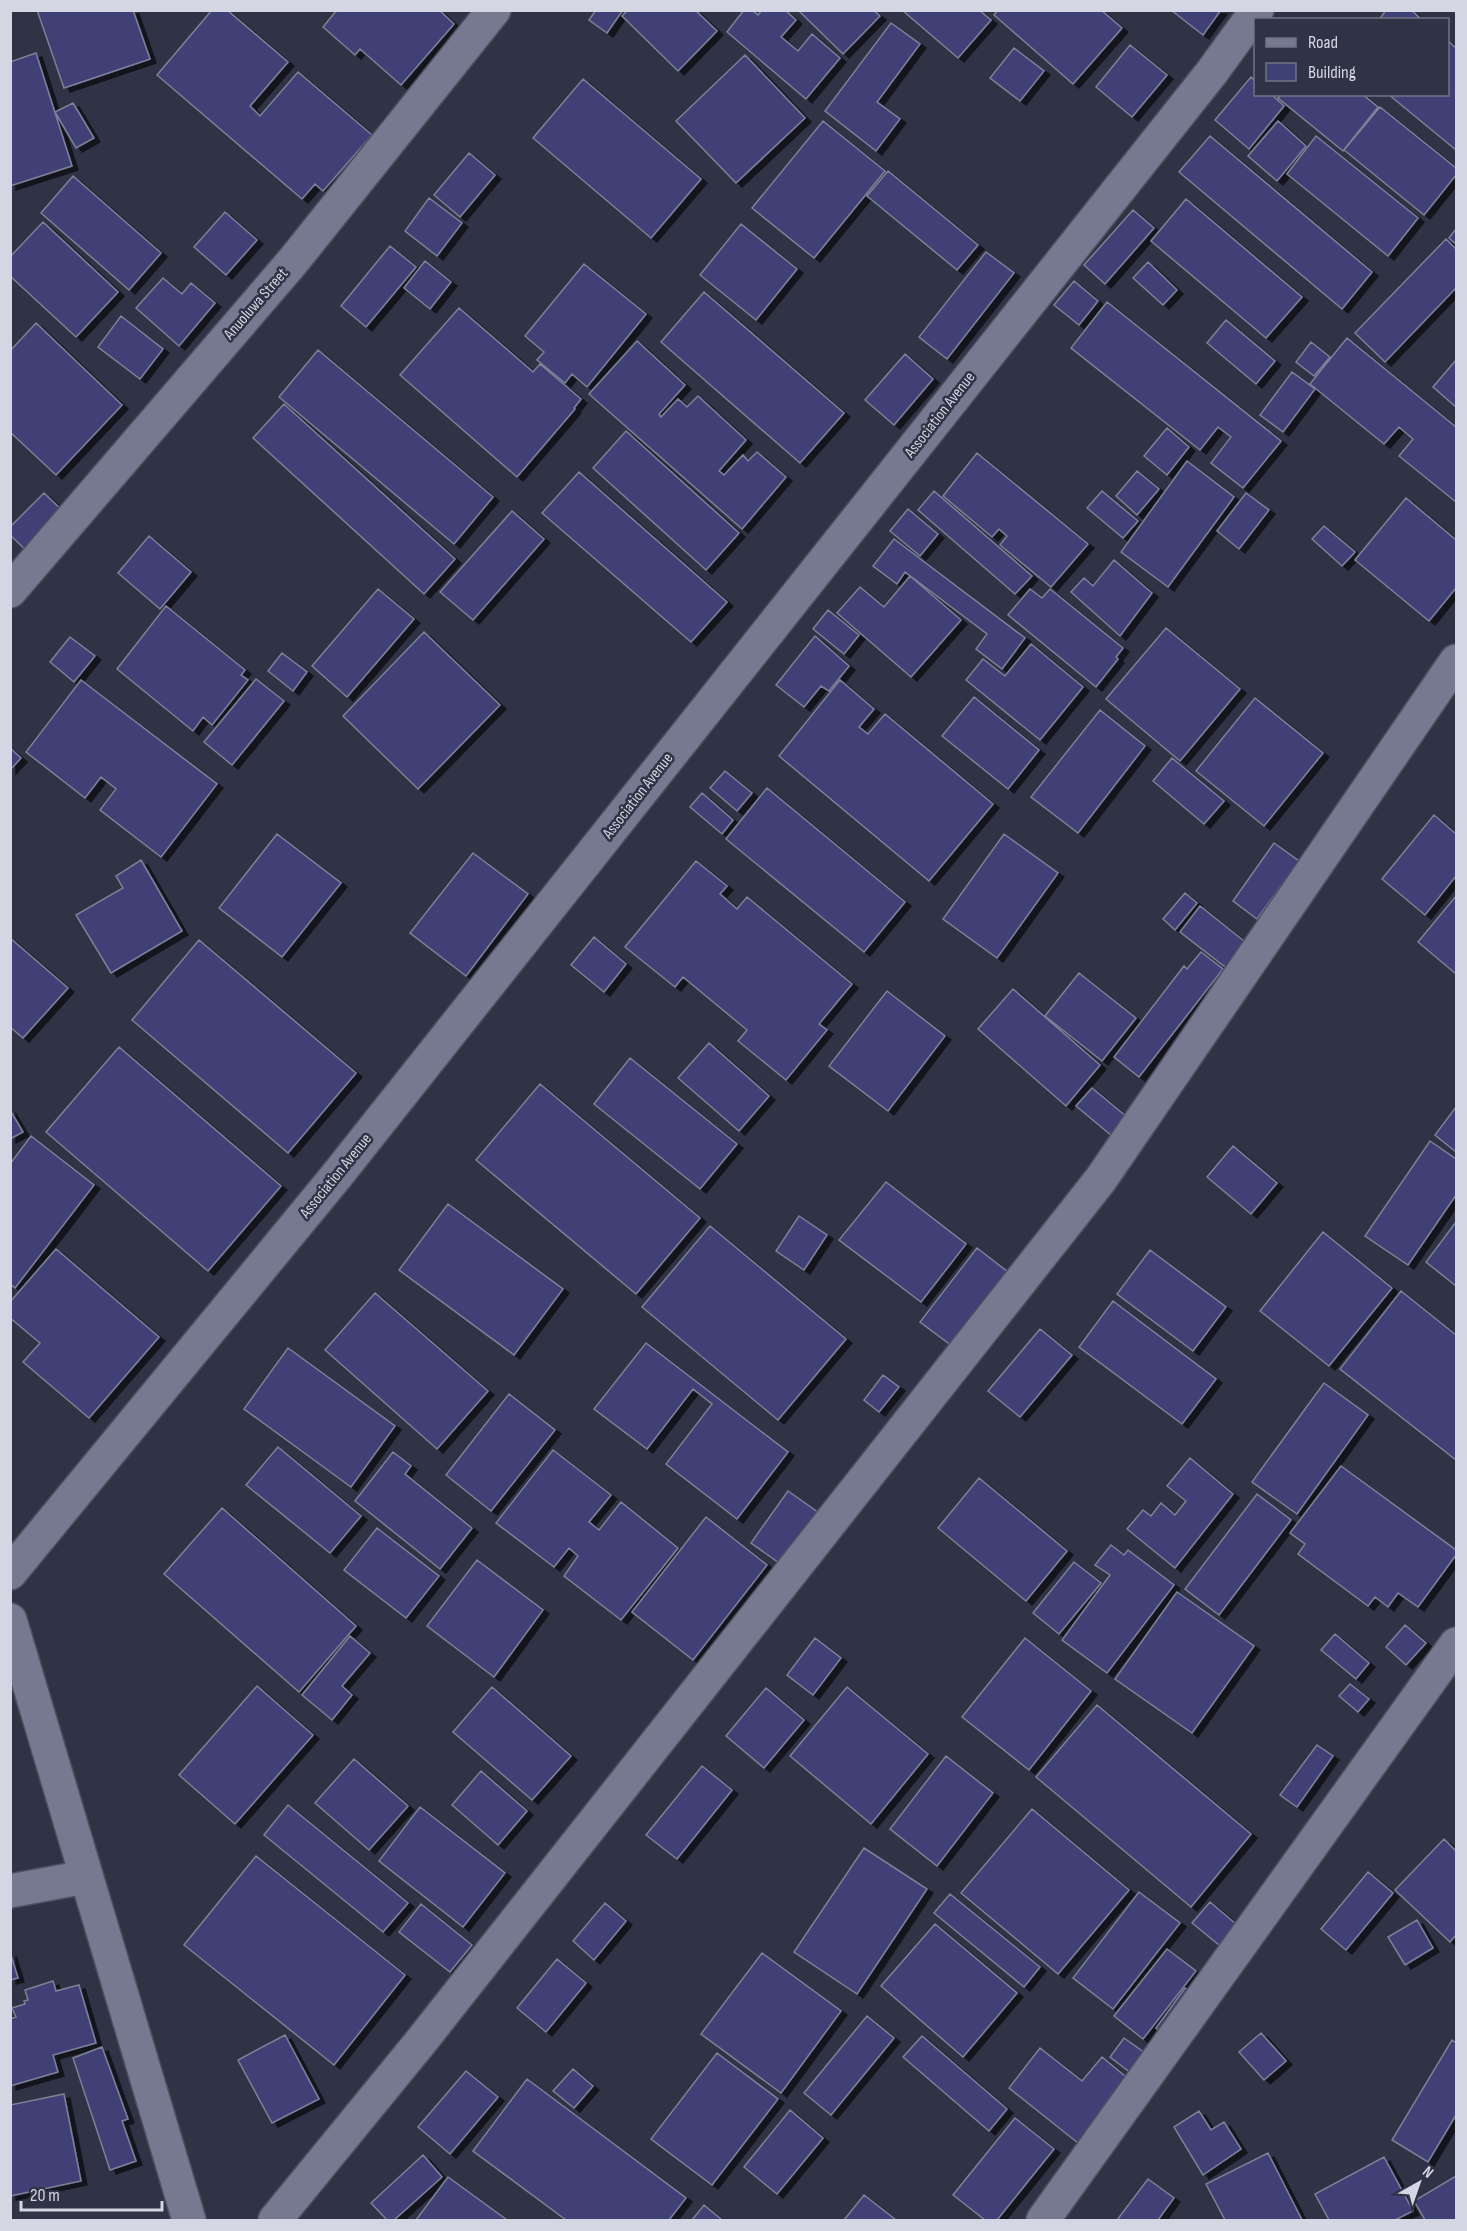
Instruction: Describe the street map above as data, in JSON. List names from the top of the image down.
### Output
{
  "streets": {
    "street": ["Anuoluwa Street", "Association Avenue"]
  },
  "legend": ["Road", "Building"],
  "scale_bar": "20 m",
  "north": "top right"
}
